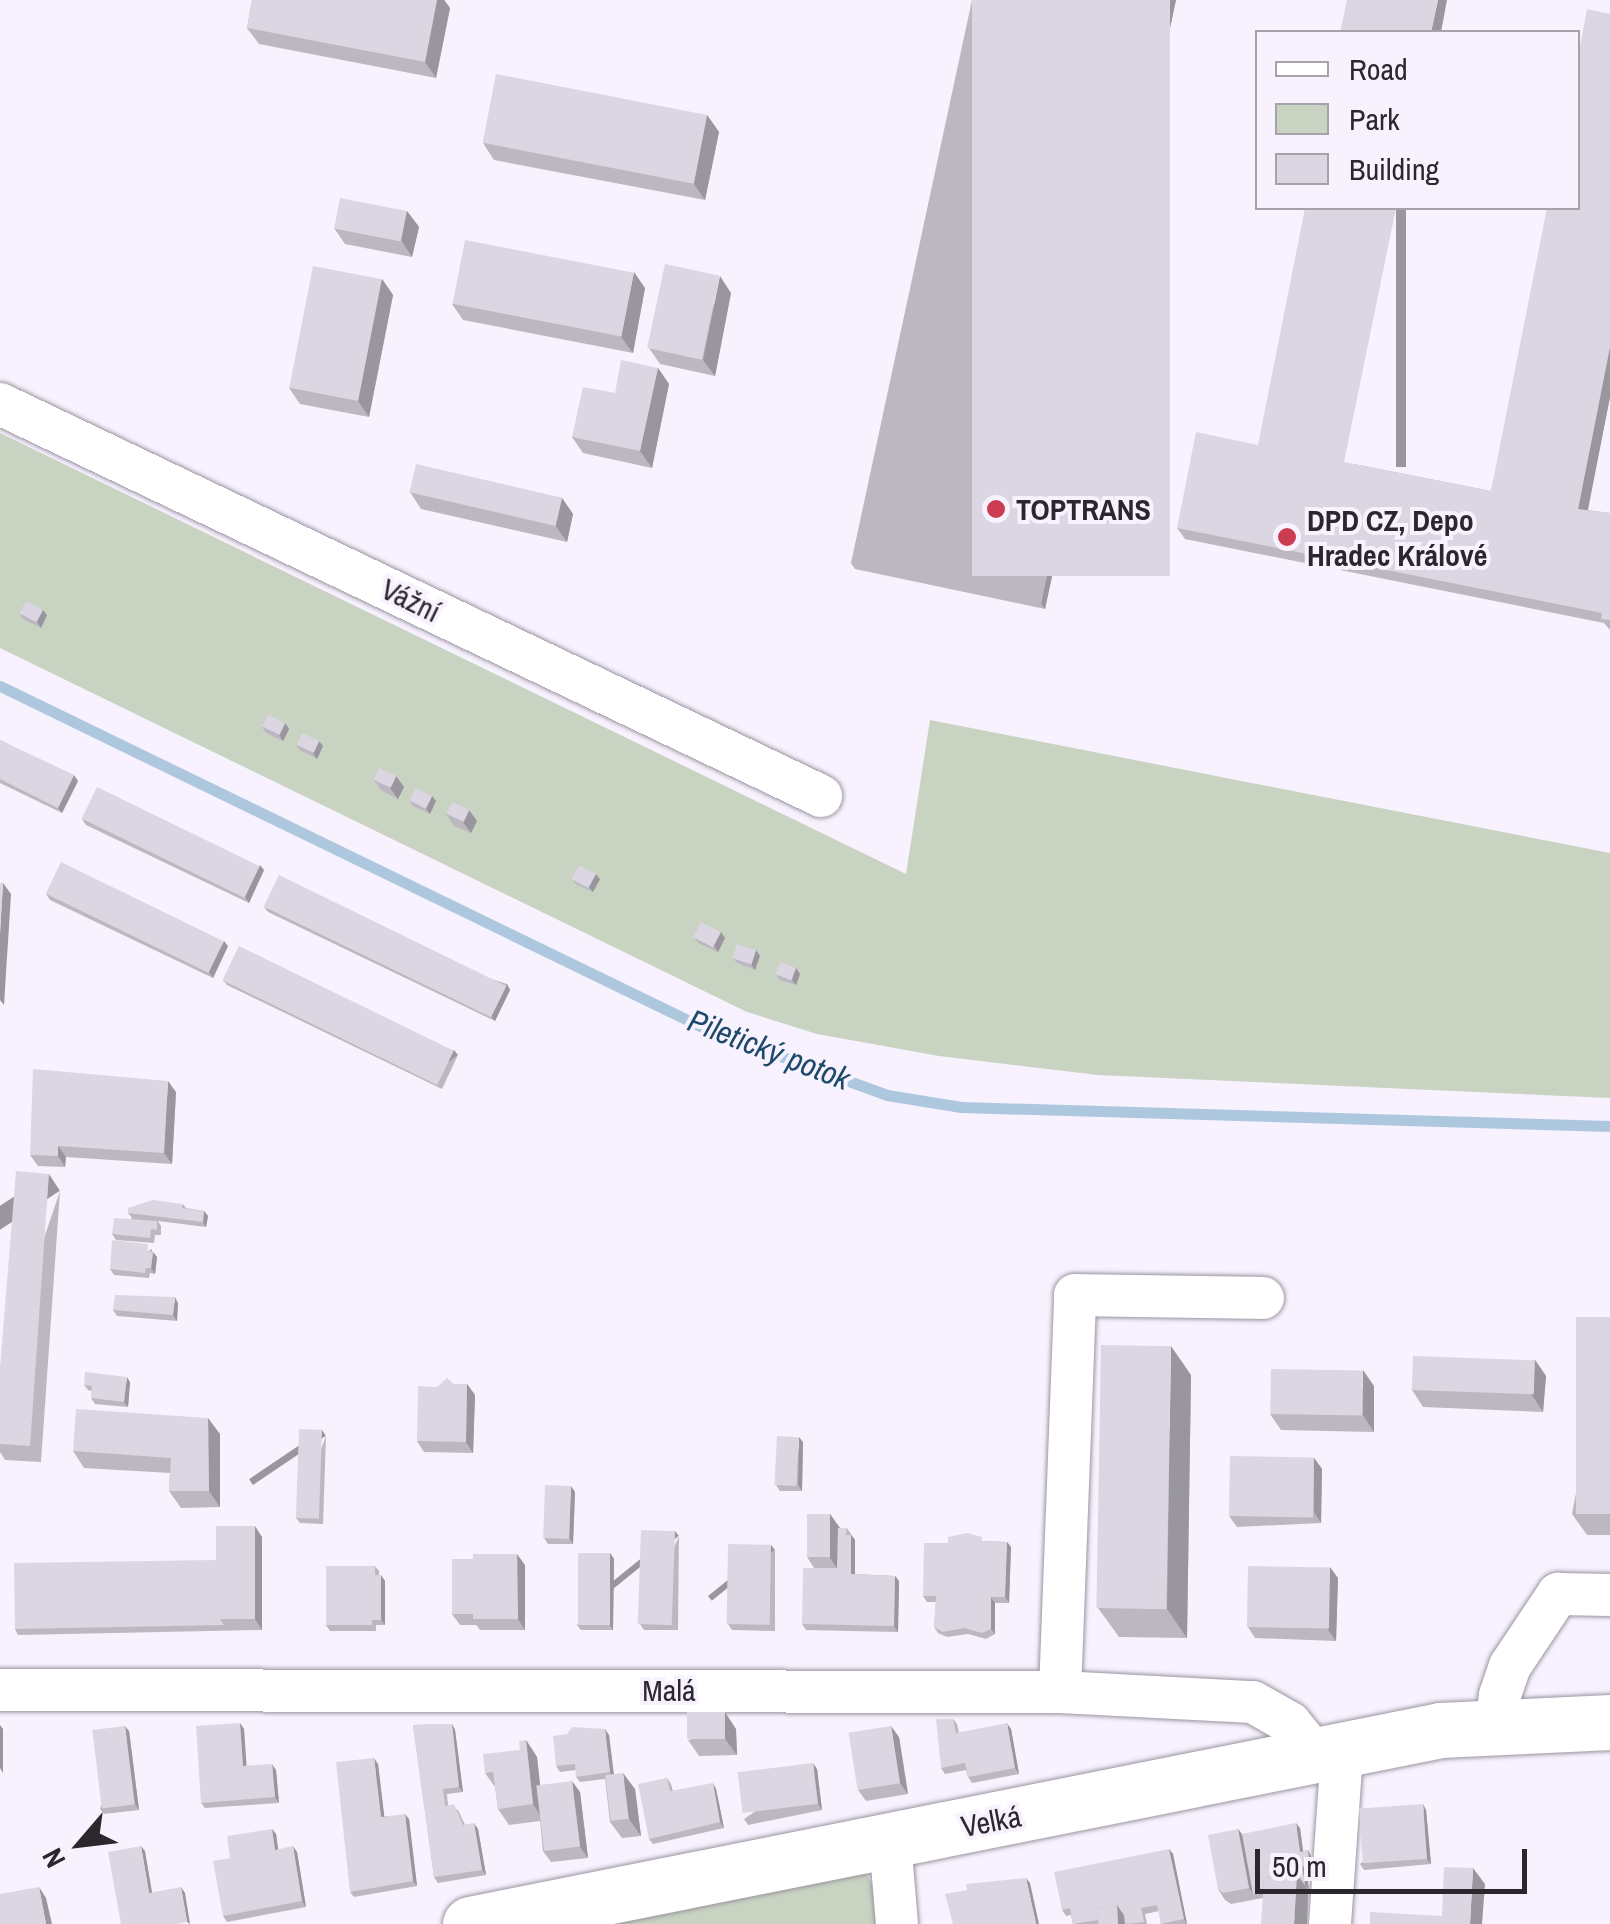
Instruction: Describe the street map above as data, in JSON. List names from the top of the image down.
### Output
{
  "streets": {
    "street": ["Vážní", "Malá", "Velká"]
  },
  "crossings": [
    ["Malá", "Velká"]
  ],
  "water": ["Piletický potok"],
  "places": ["TOPTRANS", "DPD CZ, Depo Hradec Králové"],
  "legend": ["Road", "Park", "Building"],
  "scale_bar": "50 m",
  "north": "bottom left"
}
